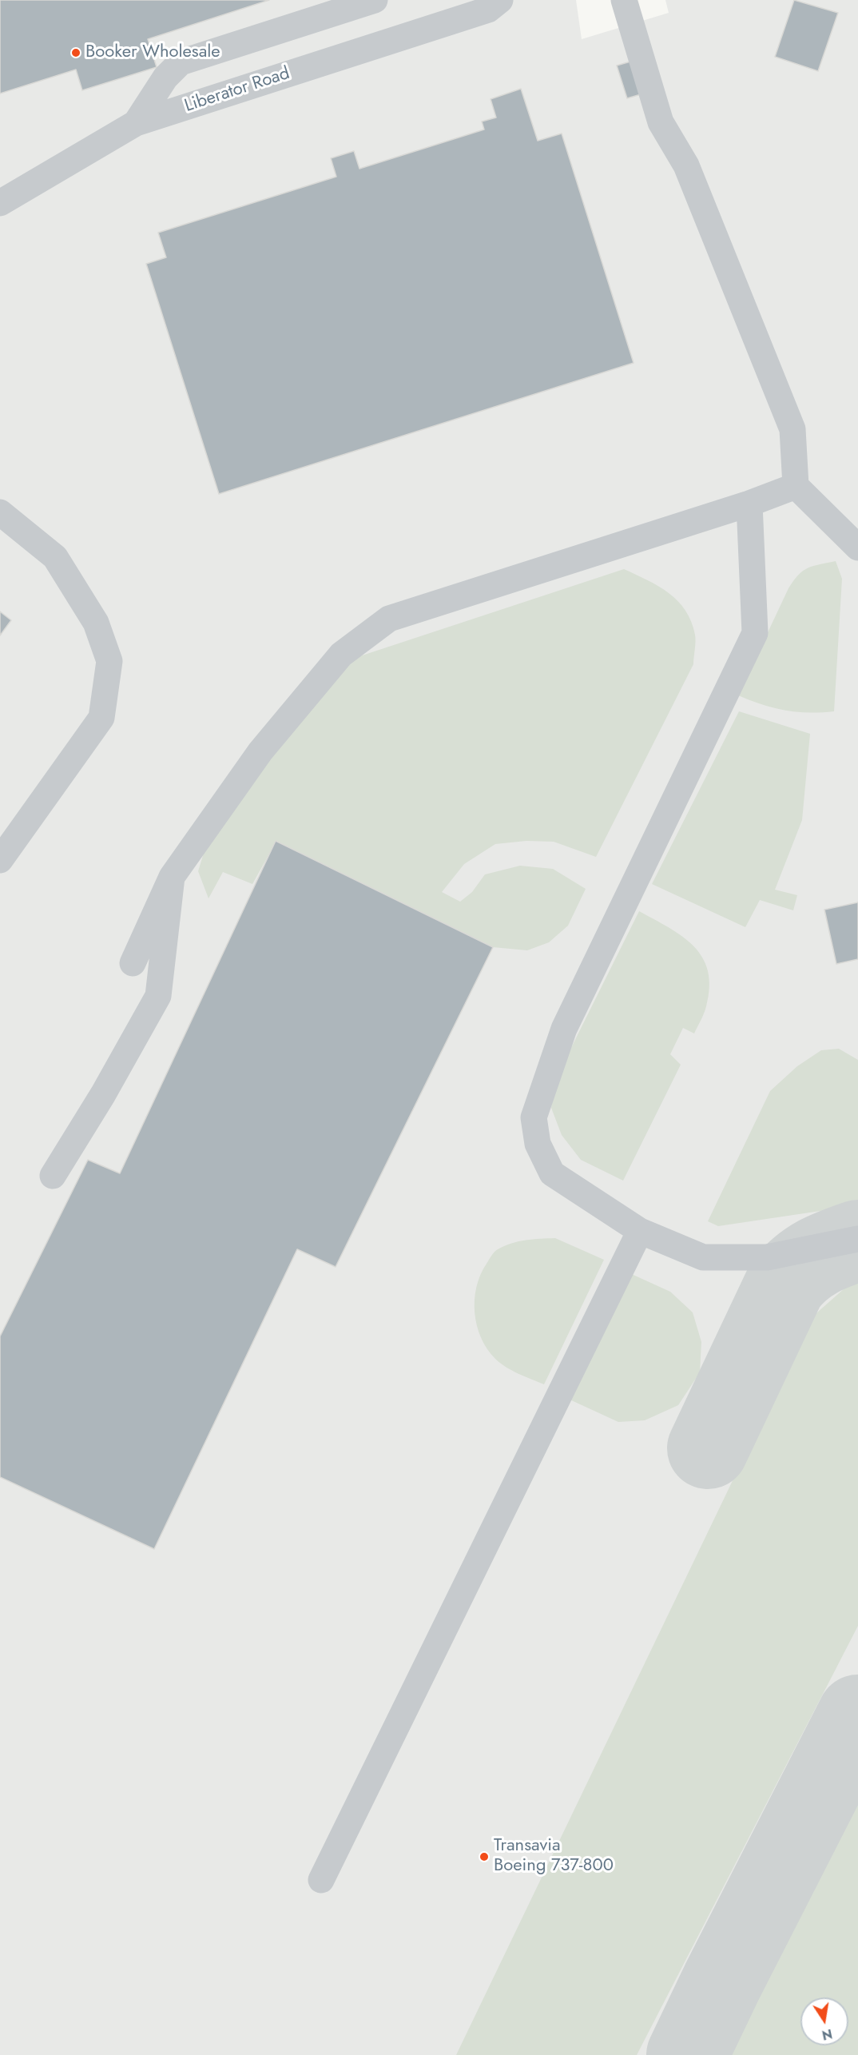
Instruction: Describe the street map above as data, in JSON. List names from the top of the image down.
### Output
{
  "streets": {
    "street": ["Liberator Road"]
  },
  "places": ["Booker Wholesale", "Transavia Boeing 737-800"],
  "north": "bottom"
}
